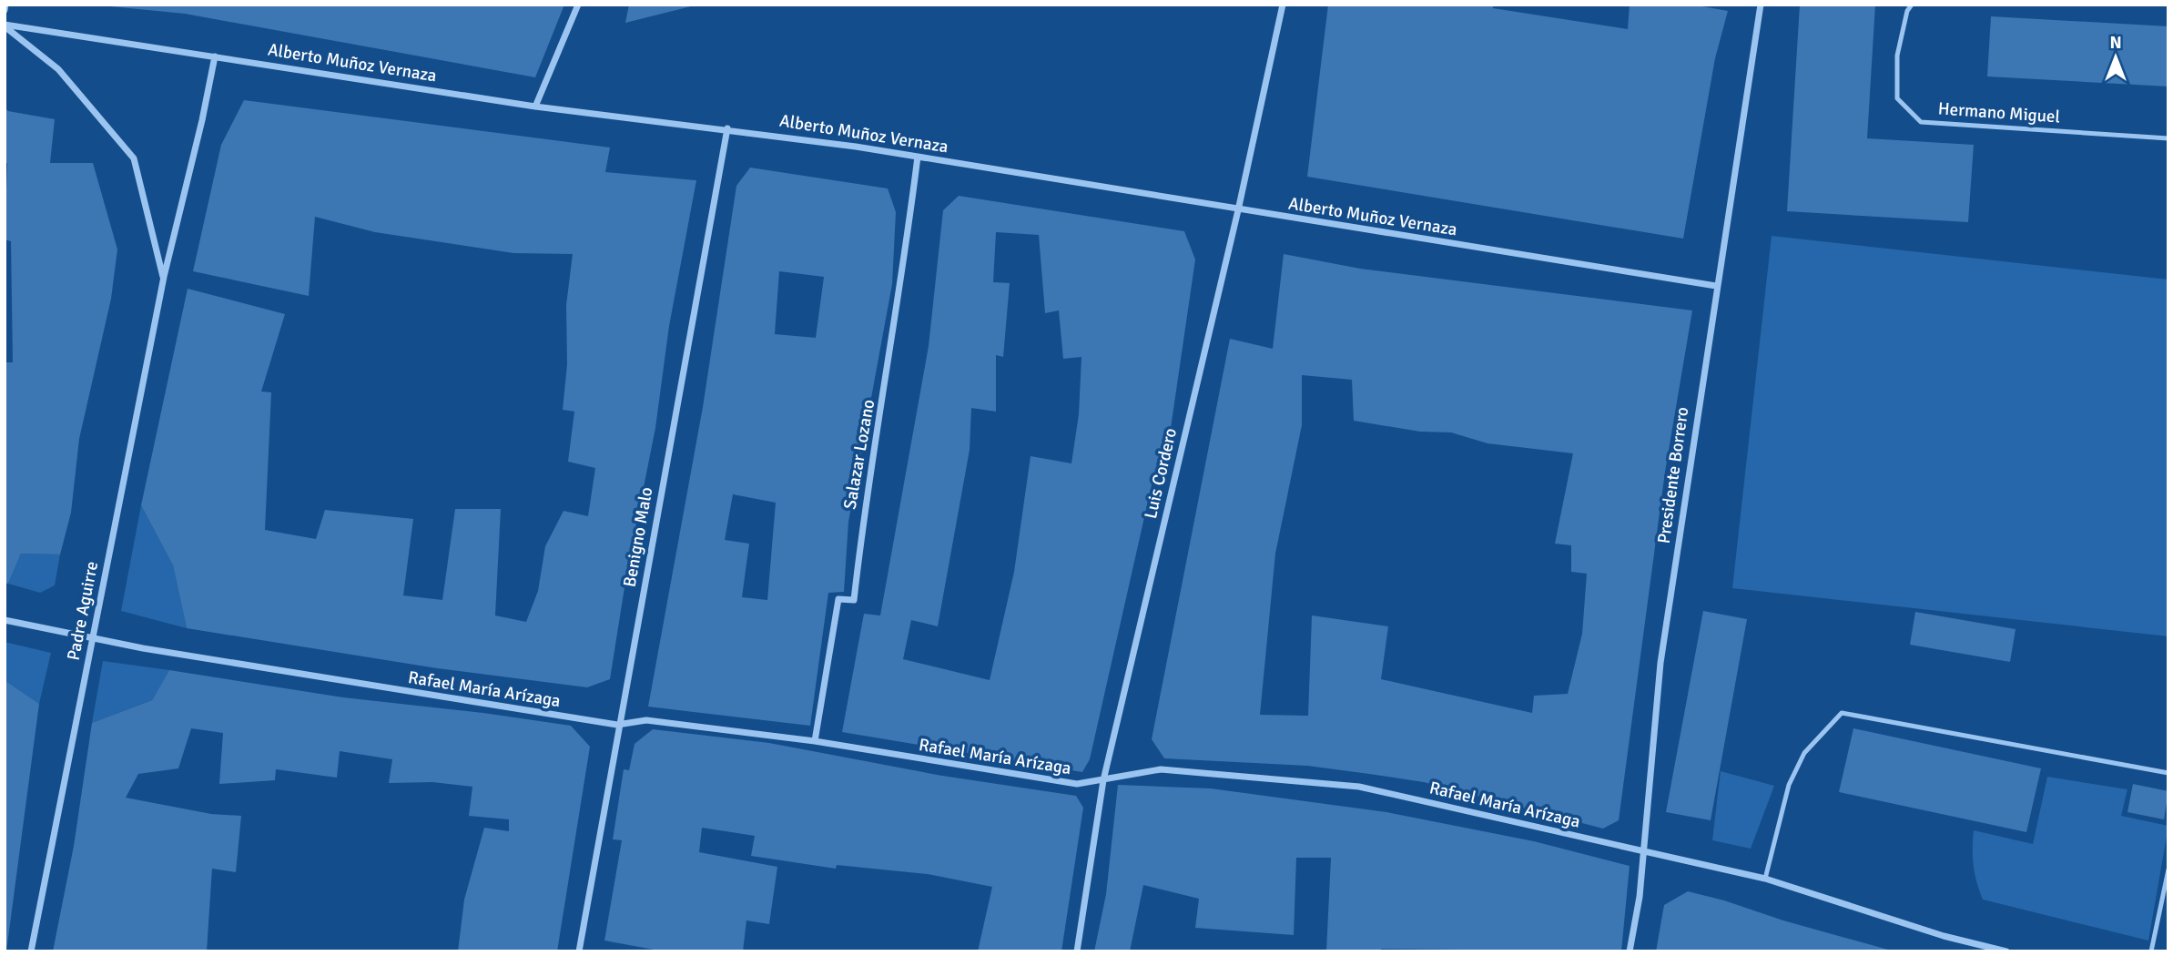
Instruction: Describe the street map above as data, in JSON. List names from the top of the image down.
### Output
{
  "streets": {
    "street": [
      "Alberto Muñoz Vernaza",
      "Salazar Lozano",
      "Luis Cordero",
      "Presidente Borrero",
      "Benigno Malo",
      "Padre Aguirre",
      "Rafael María Arízaga"
    ],
    "lane": ["Hermano Miguel"]
  },
  "crossings": [
    ["Alberto Muñoz Vernaza", "Salazar Lozano"],
    ["Alberto Muñoz Vernaza", "Luis Cordero"],
    ["Alberto Muñoz Vernaza", "Presidente Borrero"],
    ["Alberto Muñoz Vernaza", "Benigno Malo"],
    ["Alberto Muñoz Vernaza", "Padre Aguirre"],
    ["Salazar Lozano", "Rafael María Arízaga"],
    ["Luis Cordero", "Rafael María Arízaga"],
    ["Presidente Borrero", "Rafael María Arízaga"],
    ["Benigno Malo", "Rafael María Arízaga"],
    ["Padre Aguirre", "Rafael María Arízaga"]
  ],
  "north": "top"
}
